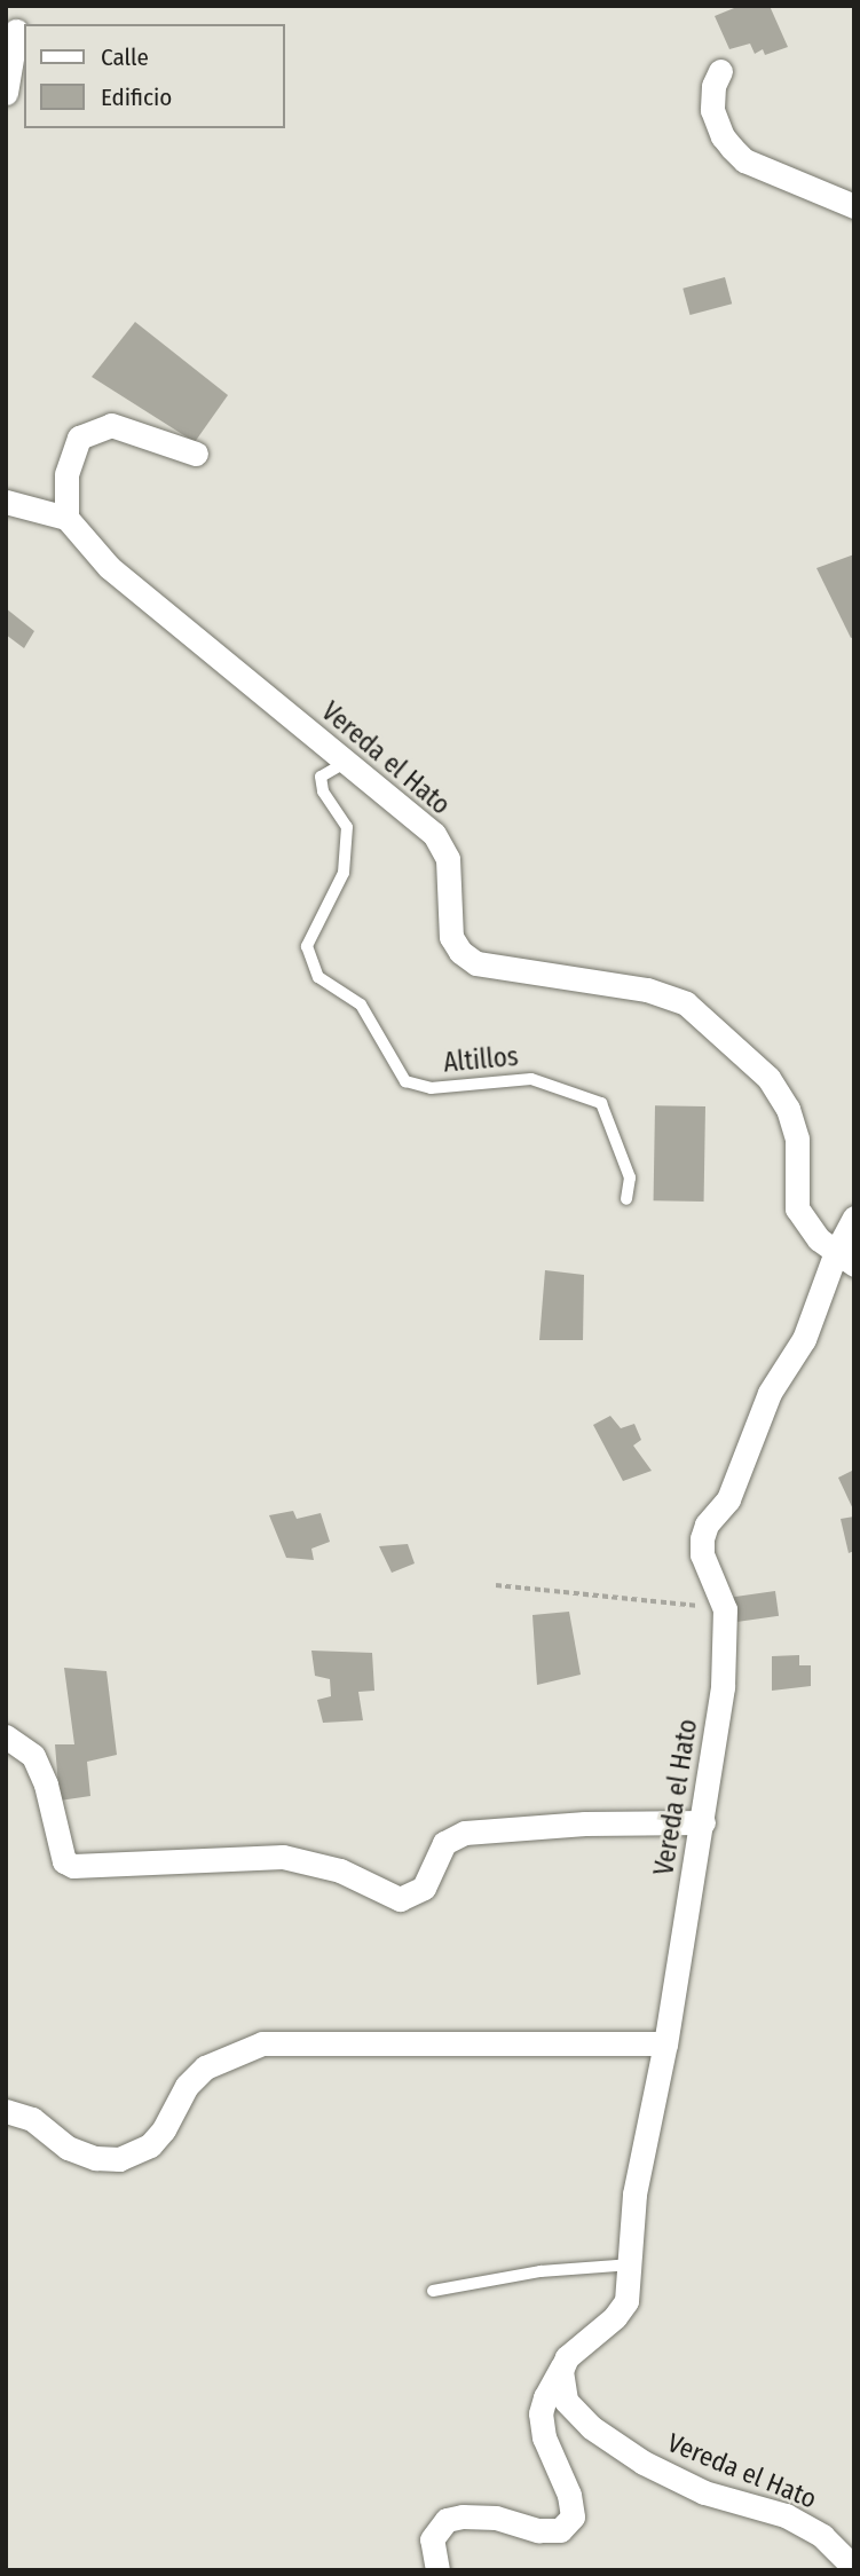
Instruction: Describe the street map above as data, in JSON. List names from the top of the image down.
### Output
{
  "streets": {
    "street": ["Vereda el Hato"],
    "lane": ["Altillos"]
  },
  "crossings": [
    ["Vereda el Hato", "Altillos"]
  ],
  "legend": ["Calle", "Edificio"]
}
